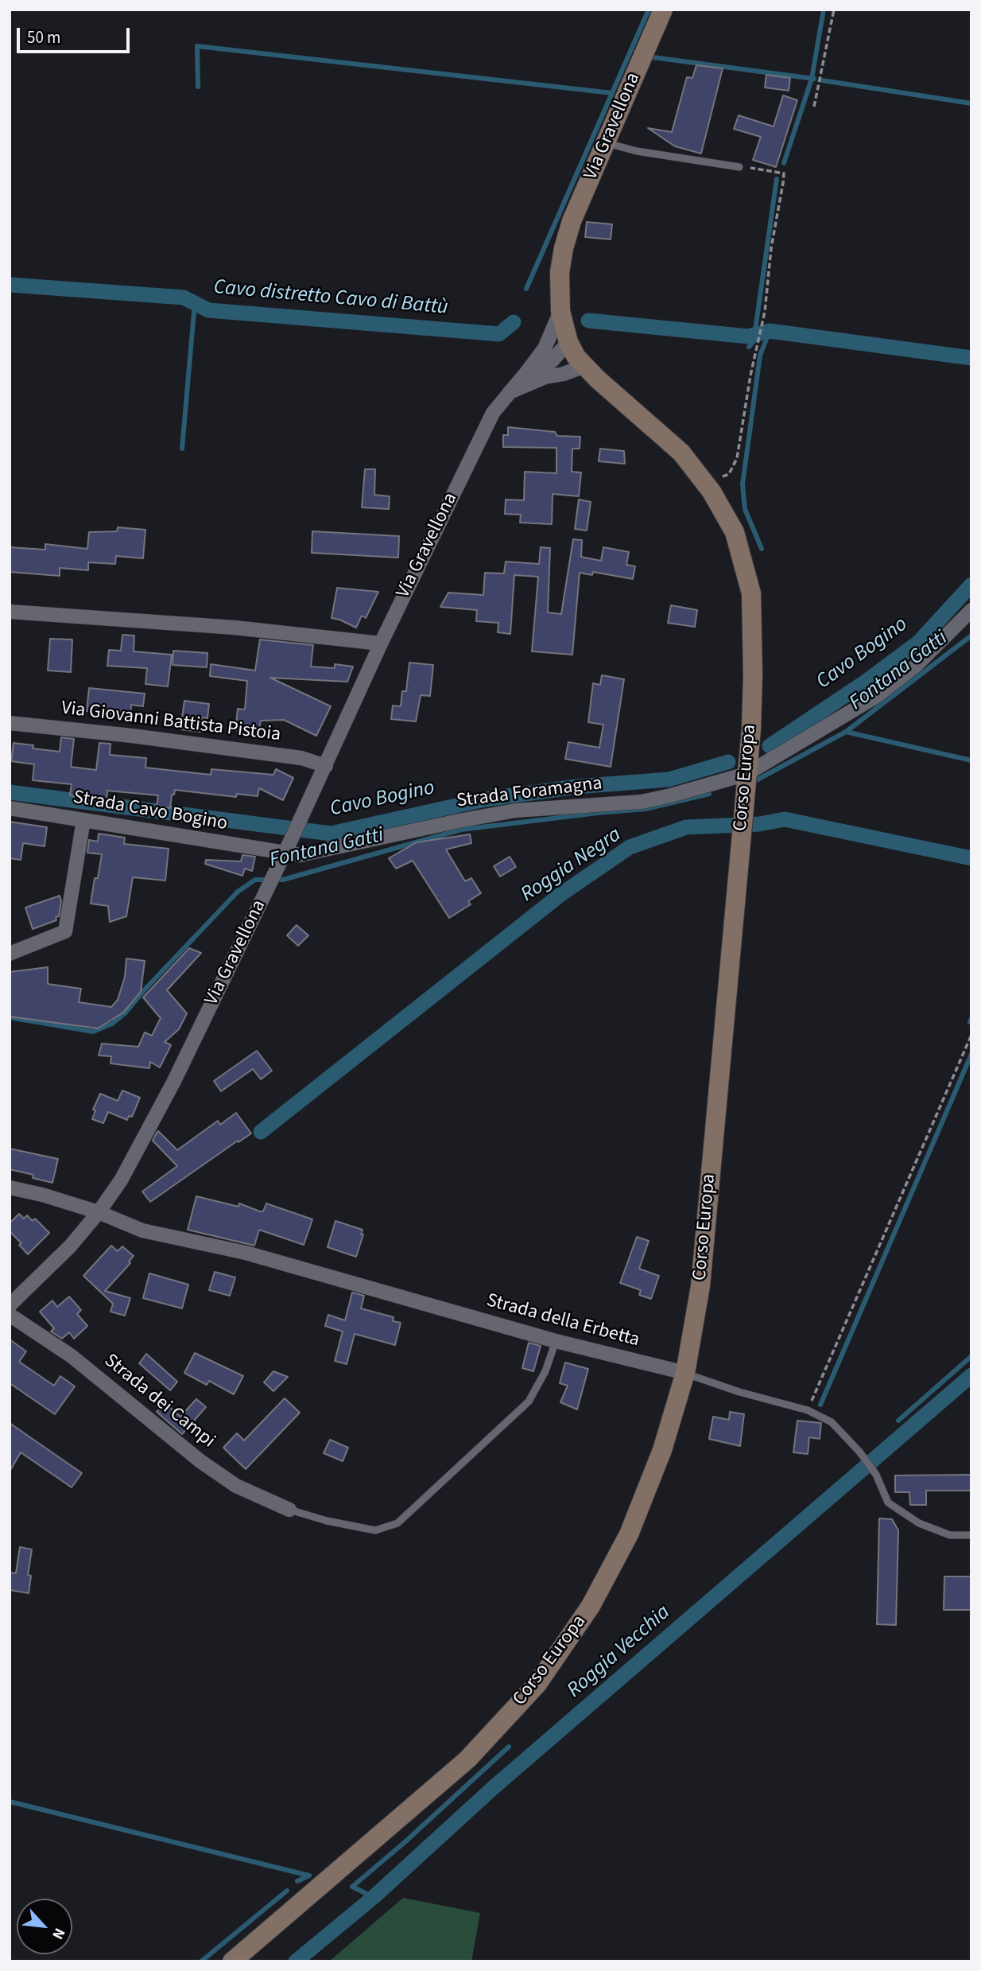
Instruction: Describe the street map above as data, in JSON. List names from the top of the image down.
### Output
{
  "streets": {
    "main road": ["Via Gravellona", "Corso Europa"],
    "street": [
      "Via Giovanni Battista Pistoia",
      "Strada Foramagna",
      "Strada Cavo Bogino",
      "Strada della Erbetta",
      "Strada dei Campi"
    ]
  },
  "crossings": [
    ["Via Gravellona", "Via Giovanni Battista Pistoia"],
    ["Via Gravellona", "Corso Europa"],
    ["Via Gravellona", "Strada Foramagna"],
    ["Via Gravellona", "Strada Cavo Bogino"],
    ["Via Gravellona", "Strada della Erbetta"],
    ["Corso Europa", "Strada Foramagna"],
    ["Corso Europa", "Strada della Erbetta"],
    ["Strada Foramagna", "Strada Cavo Bogino"]
  ],
  "water": [
    "Cavo distretto Cavo di Battù",
    "Cavo Bogino",
    "Fontana Gatti",
    "Roggia Negra",
    "Roggia Vecchia"
  ],
  "scale_bar": "50 m",
  "north": "bottom right"
}
